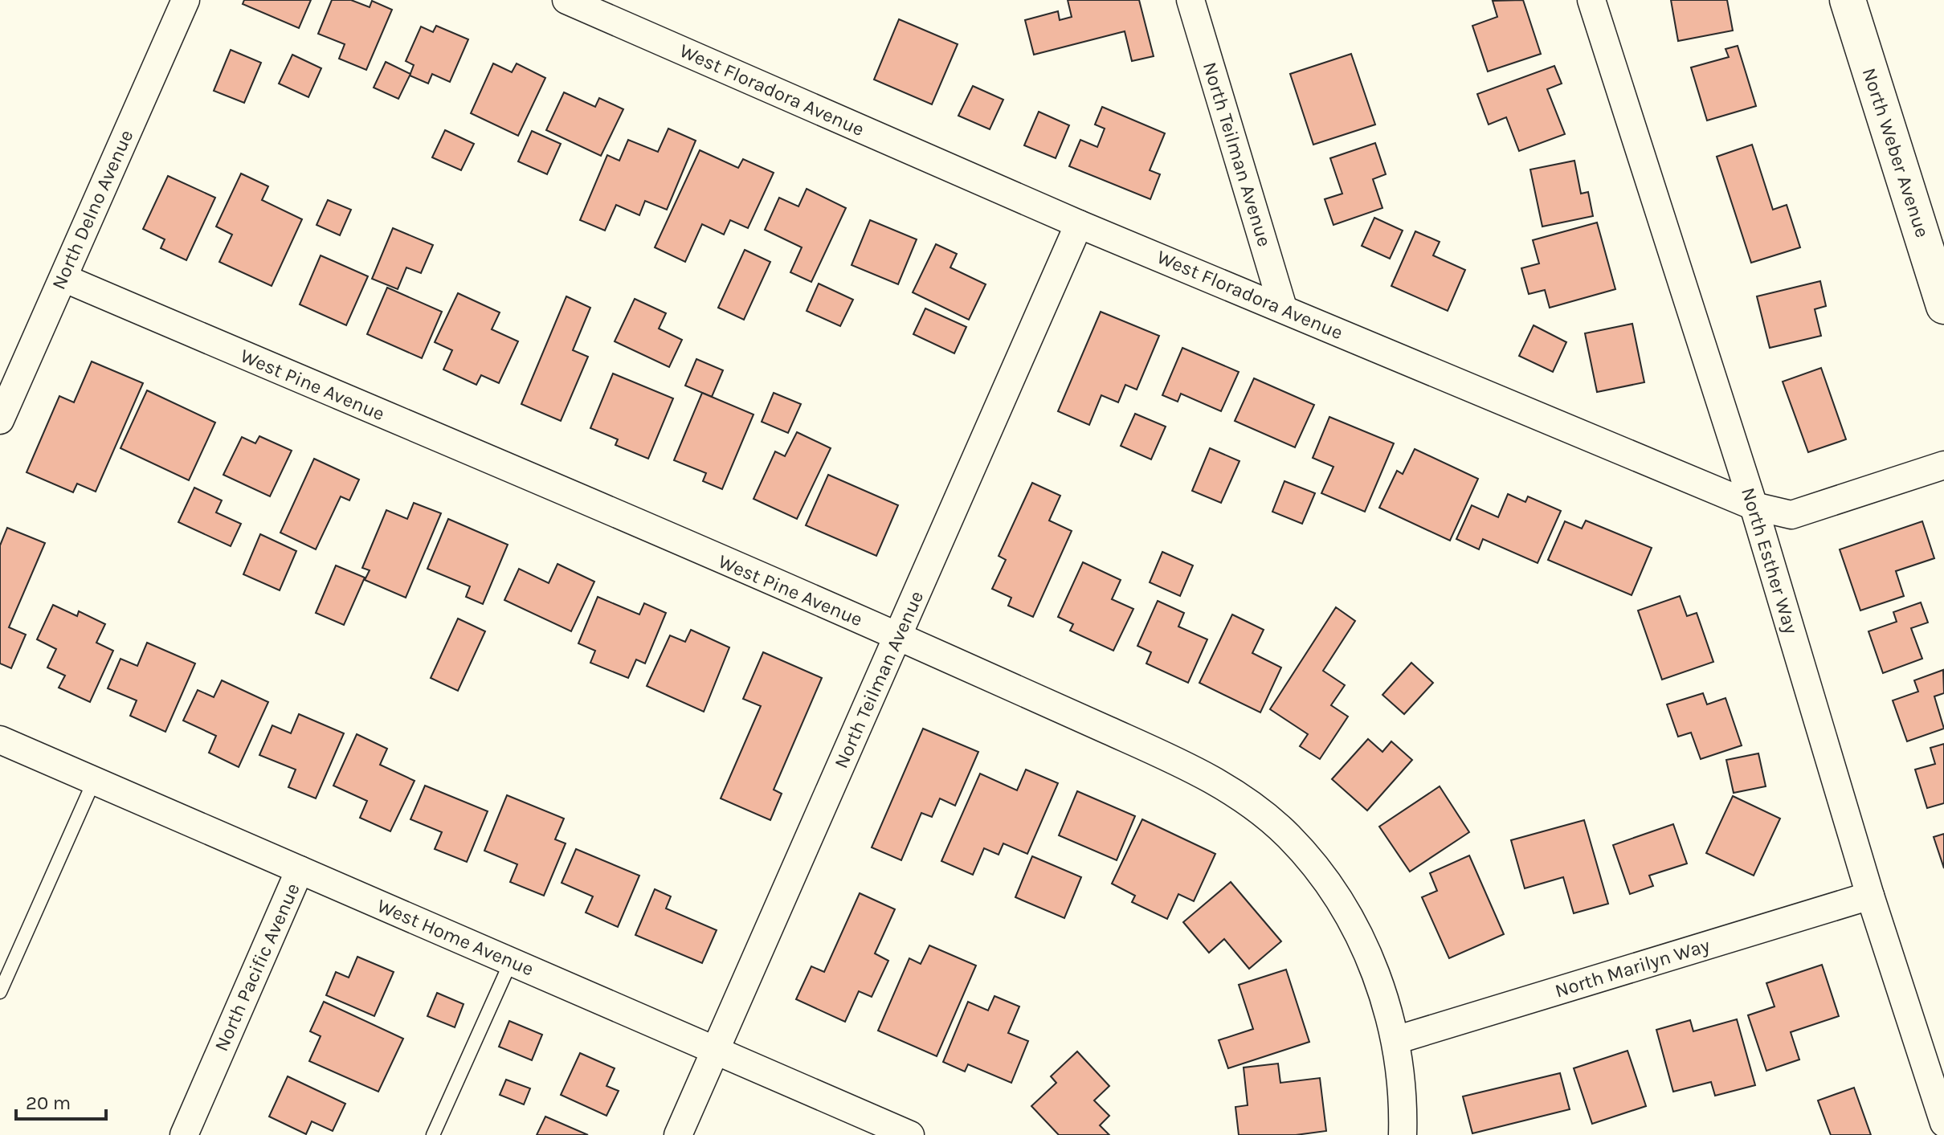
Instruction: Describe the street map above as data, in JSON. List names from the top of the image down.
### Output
{
  "streets": {
    "street": [
      "West Floradora Avenue",
      "North Weber Avenue",
      "North Teilman Avenue",
      "North Delno Avenue",
      "West Pine Avenue",
      "North Esther Way",
      "West Home Avenue",
      "North Pacific Avenue",
      "North Marilyn Way"
    ]
  },
  "crossings": [
    ["West Floradora Avenue", "North Teilman Avenue"],
    ["West Floradora Avenue", "North Esther Way"],
    ["North Teilman Avenue", "West Pine Avenue"],
    ["North Teilman Avenue", "West Home Avenue"],
    ["North Delno Avenue", "West Pine Avenue"],
    ["West Pine Avenue", "North Marilyn Way"],
    ["North Esther Way", "North Marilyn Way"],
    ["West Home Avenue", "North Pacific Avenue"]
  ],
  "scale_bar": "20 m"
}
